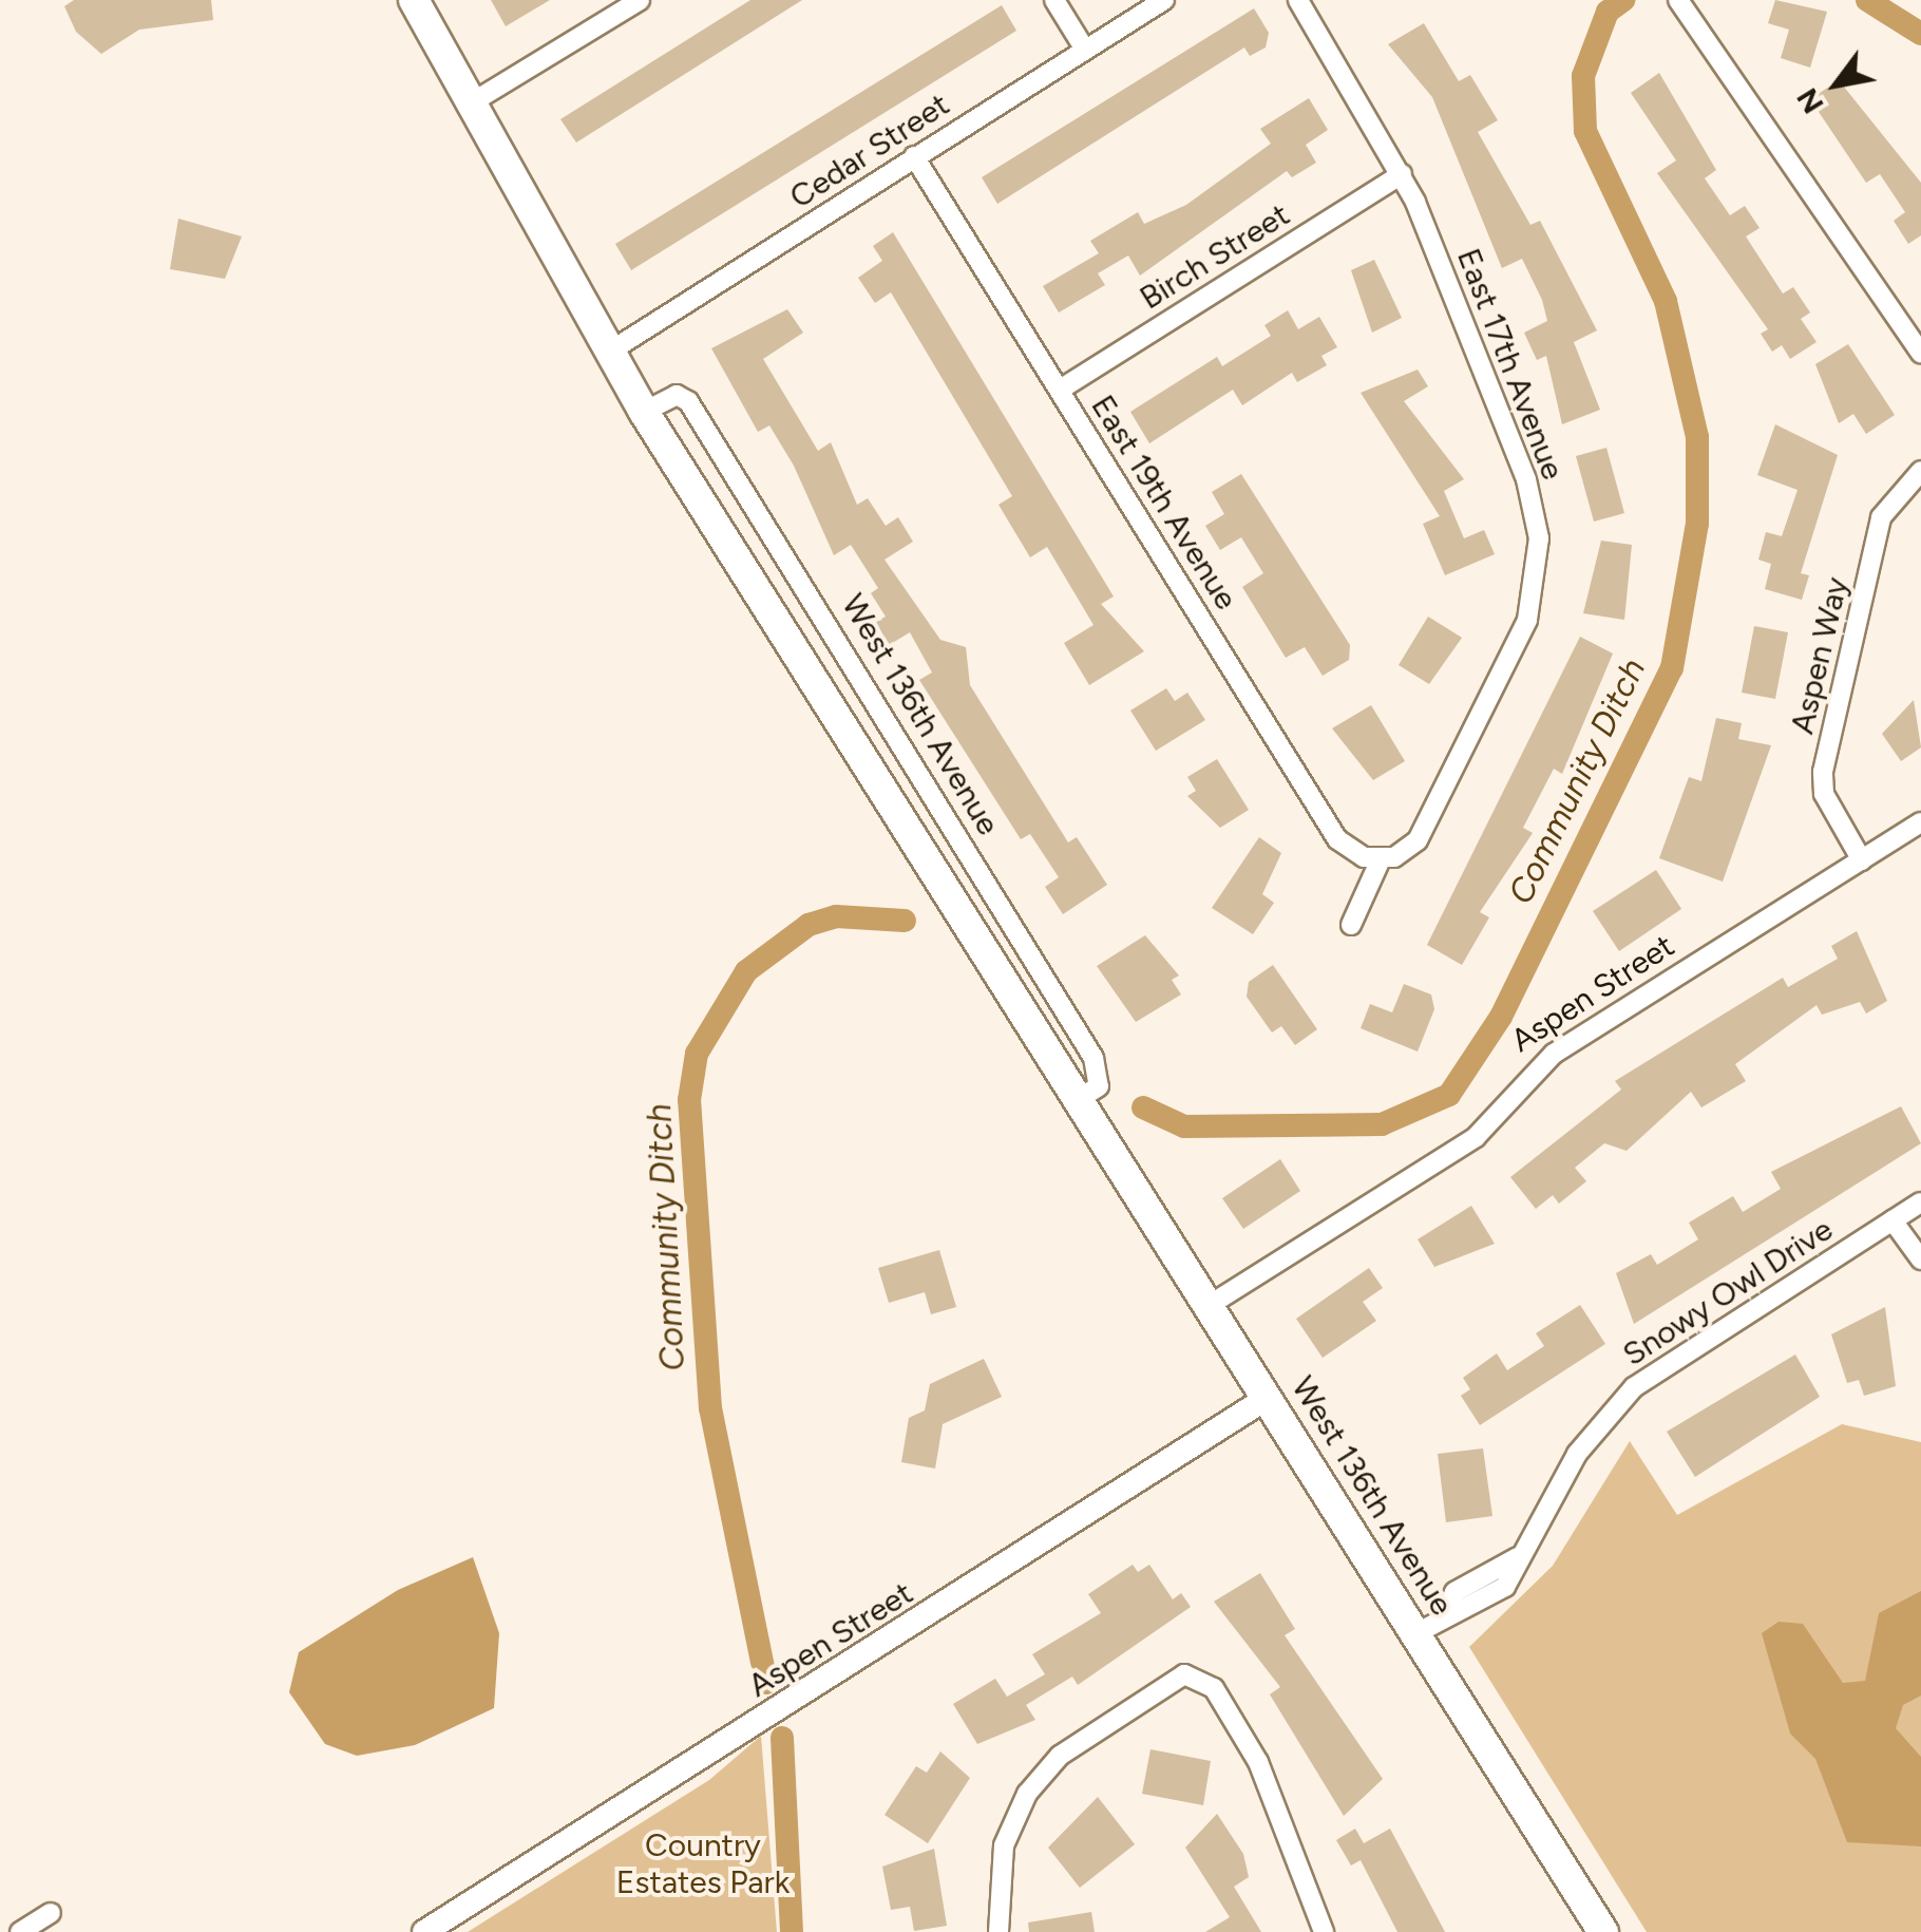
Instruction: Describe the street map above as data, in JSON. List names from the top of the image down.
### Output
{
  "streets": {
    "main road": ["West 136th Avenue"],
    "street": [
      "Cedar Street",
      "Birch Street",
      "East 17th Avenue",
      "East 19th Avenue",
      "Aspen Way",
      "Aspen Street",
      "Snowy Owl Drive"
    ]
  },
  "crossings": [
    ["Cedar Street", "East 19th Avenue"],
    ["Cedar Street", "West 136th Avenue"],
    ["Birch Street", "East 17th Avenue"],
    ["Birch Street", "East 19th Avenue"],
    ["East 17th Avenue", "East 19th Avenue"],
    ["Aspen Way", "Aspen Street"],
    ["West 136th Avenue", "Aspen Street"],
    ["West 136th Avenue", "Snowy Owl Drive"]
  ],
  "water": ["Community Ditch"],
  "parks": ["Country Estates Park"],
  "north": "bottom left"
}
